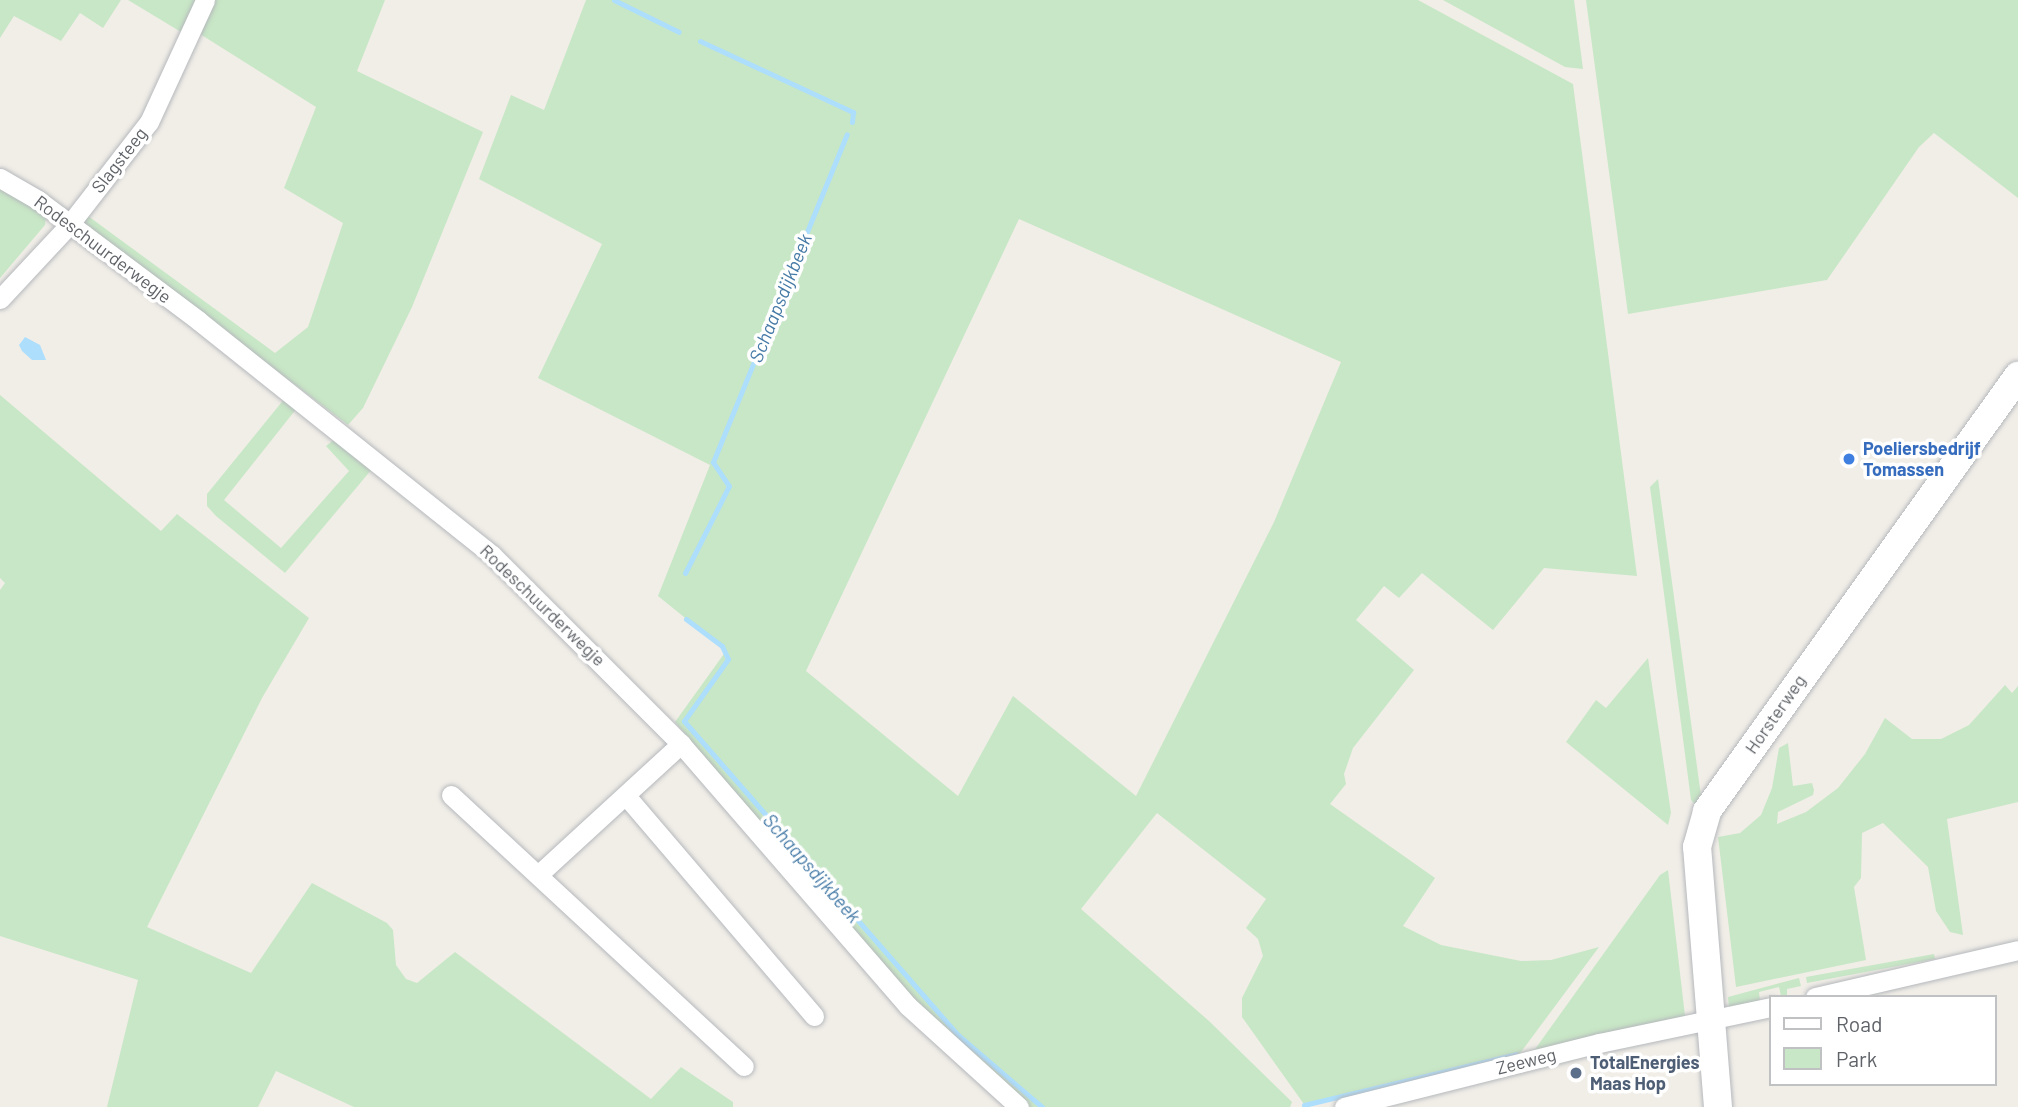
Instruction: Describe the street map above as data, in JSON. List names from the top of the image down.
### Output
{
  "streets": {
    "main road": ["Horsterweg"],
    "street": ["Slagsteeg", "Rodeschuurderwegje", "Zeeweg"]
  },
  "crossings": [
    ["Slagsteeg", "Rodeschuurderwegje"],
    ["Horsterweg", "Zeeweg"]
  ],
  "water": ["Schaapsdijkbeek"],
  "places": ["Poeliersbedrijf Tomassen", "TotalEnergies Maas Hop"],
  "legend": ["Road", "Park"]
}
